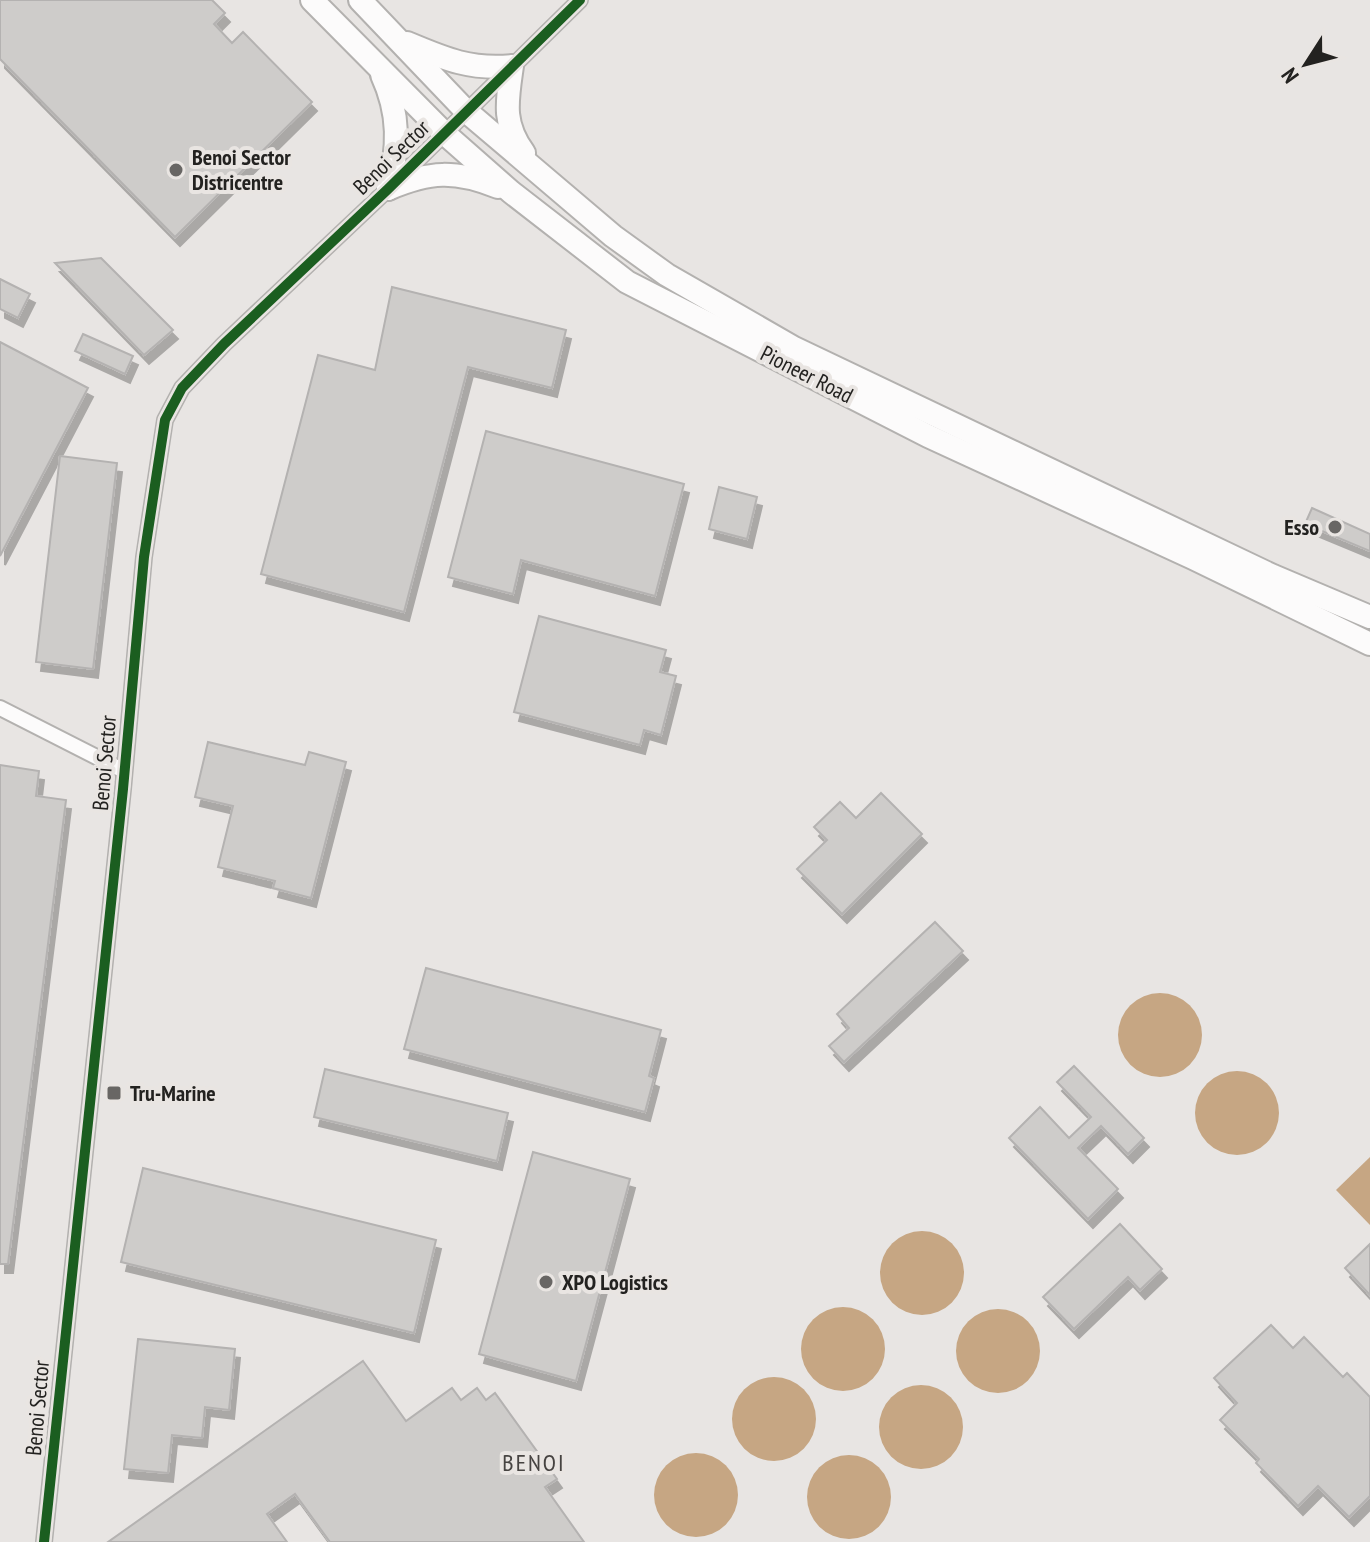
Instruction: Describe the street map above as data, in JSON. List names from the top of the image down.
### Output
{
  "streets": {
    "main road": ["Pioneer Road"],
    "street": ["Benoi Sector"]
  },
  "crossings": [
    ["Benoi Sector", "Pioneer Road"]
  ],
  "districts": ["BENOI"],
  "places": {
    "other": ["Benoi Sector Districentre", "Esso", "XPO Logistics"],
    "transit": ["Tru-Marine"]
  },
  "north": "bottom left"
}
